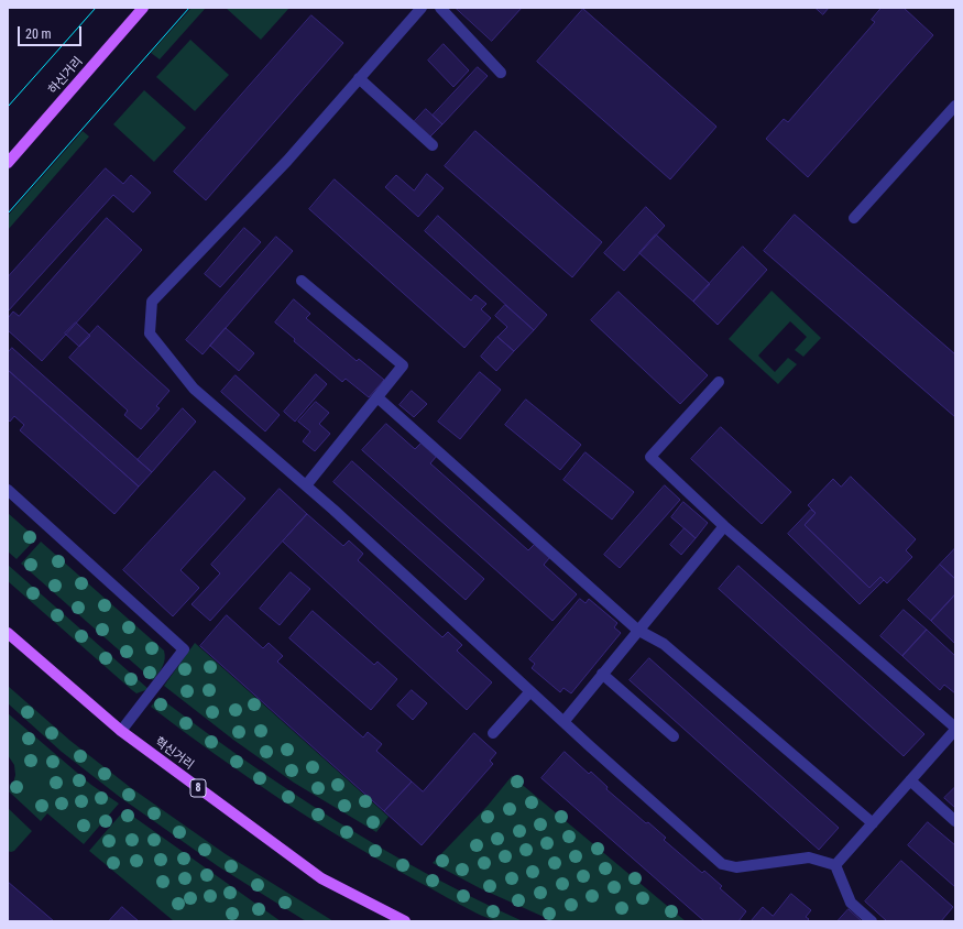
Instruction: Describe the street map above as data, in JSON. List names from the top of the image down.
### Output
{
  "streets": {
    "main road": ["하신거리", "혁신거리", "8"]
  },
  "scale_bar": "20 m"
}
